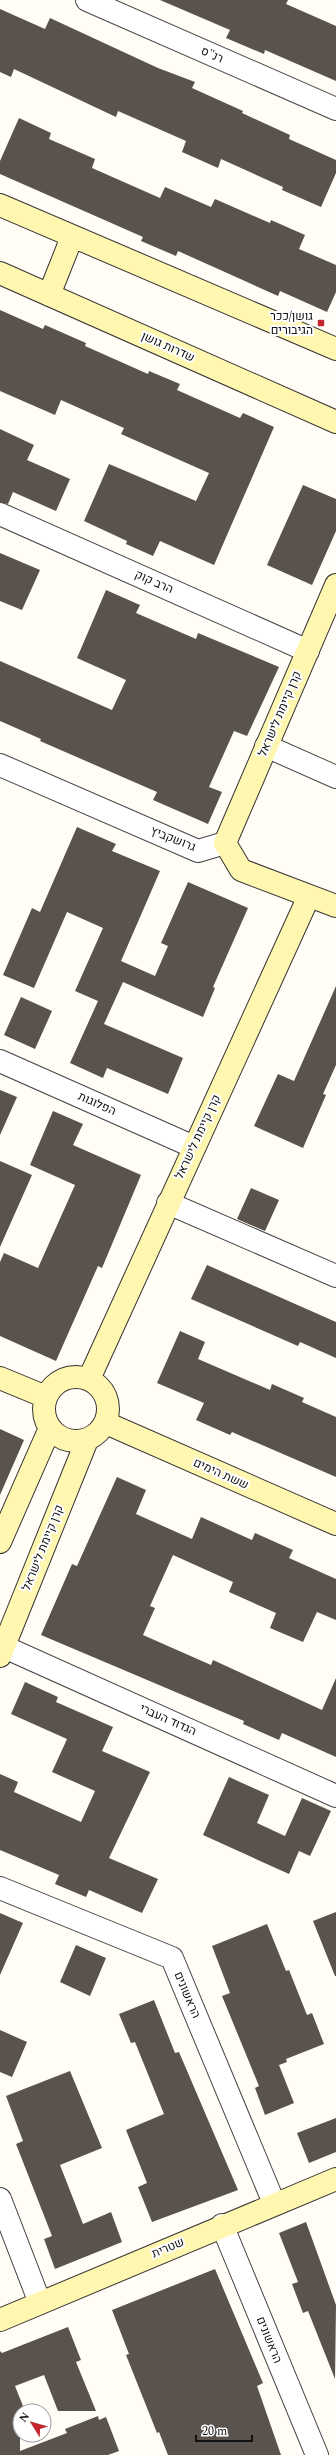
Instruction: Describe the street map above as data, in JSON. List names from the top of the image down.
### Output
{
  "streets": {
    "street": [
      "רנ\"ס",
      "שדרות גושן",
      "הרב קוק",
      "קרן קיימת לישראל",
      "גרושקביץ",
      "הפלוגות",
      "ששת הימים",
      "הגדוד העברי",
      "הראשונים",
      "שטרית"
    ]
  },
  "crossings": [
    ["הרב קוק", "קרן קיימת לישראל"],
    ["קרן קיימת לישראל", "גרושקביץ"],
    ["קרן קיימת לישראל", "הפלוגות"],
    ["קרן קיימת לישראל", "ששת הימים"],
    ["קרן קיימת לישראל", "הגדוד העברי"],
    ["הראשונים", "שטרית"]
  ],
  "places": {
    "transit": ["גושן/ככר הגיבורים"]
  },
  "scale_bar": "20 m",
  "north": "top left"
}
